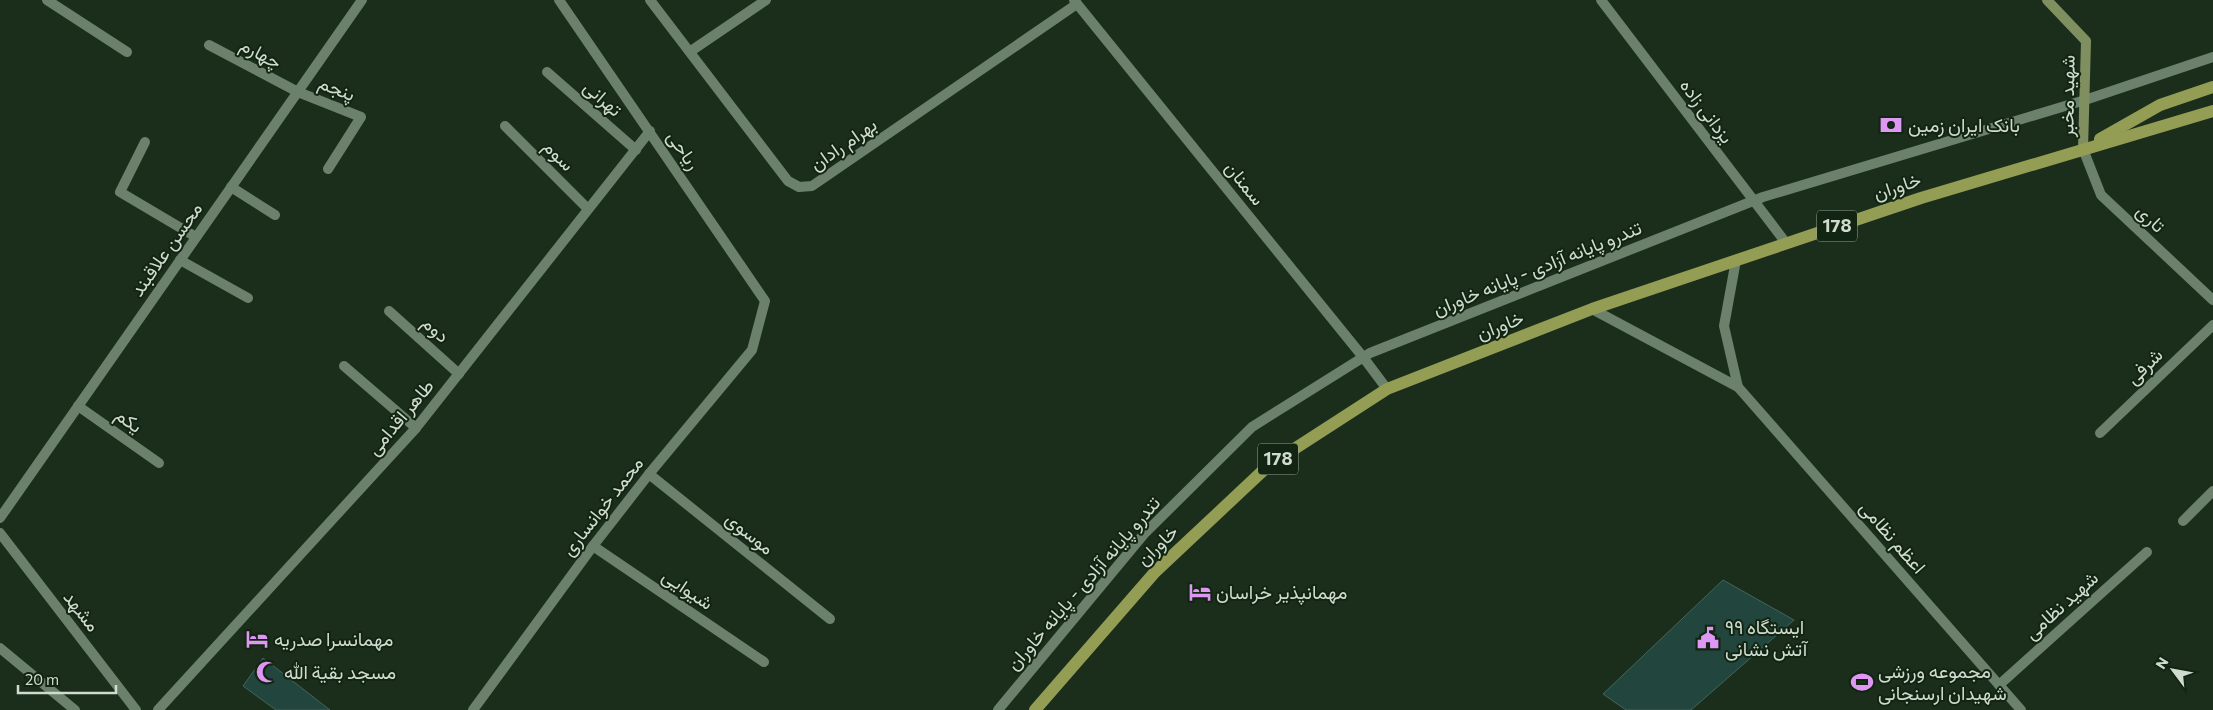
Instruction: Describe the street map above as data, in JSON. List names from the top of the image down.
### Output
{
  "streets": {
    "main road": ["شهید مخبر", "خاوران", "178"],
    "street": [
      "چهارم",
      "پنجم",
      "تهرانی",
      "یزدانی زاده",
      "بهرام رادان",
      "ریاحی",
      "سوم",
      "سمنان",
      "تاری",
      "محسن علاقبند",
      "تندرو پایانه آزادی - پایانه خاوران",
      "دوم",
      "شرفی",
      "طاهر اقدامی",
      "یکم",
      "محمد خوانساری",
      "موسوی",
      "اعظم نظامی",
      "شیوایی",
      "شهید نظامی",
      "مشهد"
    ]
  },
  "crossings": [
    ["چهارم", "پنجم"],
    ["چهارم", "محسن علاقبند"],
    ["پنجم", "محسن علاقبند"],
    ["شهید مخبر", "خاوران"],
    ["شهید مخبر", "تاری"],
    ["شهید مخبر", "تندرو پایانه آزادی - پایانه خاوران"],
    ["تهرانی", "طاهر اقدامی"],
    ["یزدانی زاده", "خاوران"],
    ["یزدانی زاده", "تندرو پایانه آزادی - پایانه خاوران"],
    ["بهرام رادان", "سمنان"],
    ["ریاحی", "طاهر اقدامی"],
    ["ریاحی", "محمد خوانساری"],
    ["سوم", "طاهر اقدامی"],
    ["سمنان", "خاوران"],
    ["سمنان", "تندرو پایانه آزادی - پایانه خاوران"],
    ["خاوران", "تاری"],
    ["خاوران", "اعظم نظامی"],
    ["محسن علاقبند", "یکم"],
    ["دوم", "طاهر اقدامی"],
    ["محمد خوانساری", "موسوی"],
    ["محمد خوانساری", "شیوایی"],
    ["اعظم نظامی", "شهید نظامی"]
  ],
  "places": {
    "bank": ["بانک ایران زمین"],
    "hotel": ["مهمانپذیر خراسان", "مهمانسرا صدریه"],
    "public building": ["ایستگاه ۹۹ آتش نشانی"],
    "mosque": ["مسجد بقیة الله"],
    "sports": ["مجموعه ورزشی شهیدان ارسنجانی"]
  },
  "scale_bar": "20 m",
  "north": "top left"
}
